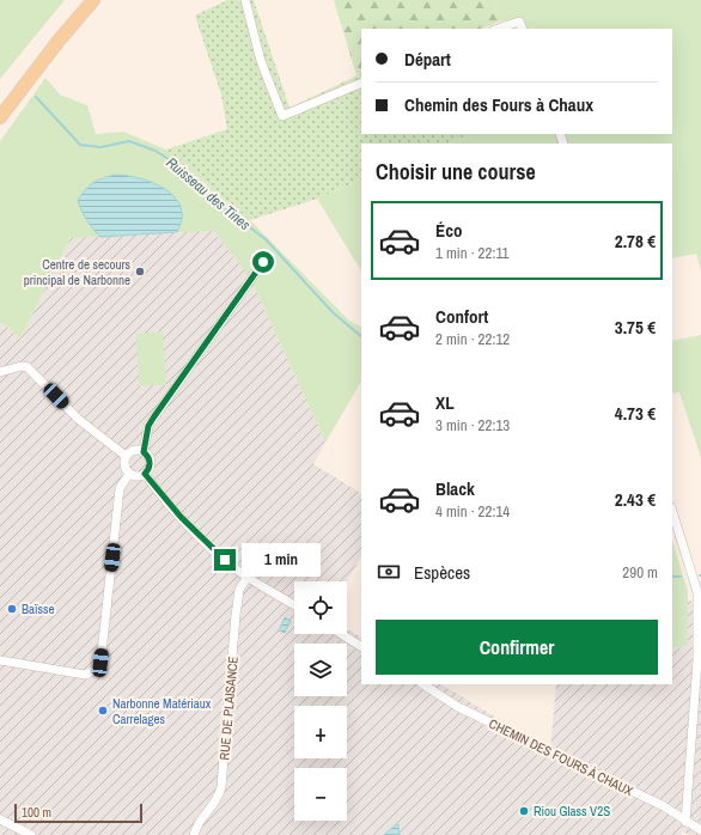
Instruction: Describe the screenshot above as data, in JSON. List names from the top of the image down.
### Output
{
  "streets": {
    "street": ["RUE DE PLAISANCE", "CHEMIN DES FOURS À CHAUX"]
  },
  "water": ["Ruisseau des Tines"],
  "places": [
    "Centre de secours principal de Narbonne",
    "Baïsse",
    "Narbonne Matériaux Carrelages",
    "Riou Glass V2S"
  ],
  "scale_bar": "100 m",
  "page": {
    "banner": ["Départ", "Chemin des Fours à Chaux"],
    "heading": "Choisir une course",
    "list": [
      {
        "name": "Éco",
        "note": "1 min · 22:11",
        "value": "2.78 €"
      },
      {
        "name": "Confort",
        "note": "2 min · 22:12",
        "value": "3.75 €"
      },
      {
        "name": "XL",
        "note": "3 min · 22:13",
        "value": "4.73 €"
      },
      {
        "name": "Black",
        "note": "4 min · 22:14",
        "value": "2.43 €"
      }
    ],
    "bubble": "1 min",
    "pay": ["Espèces", "290 m"],
    "map_buttons": ["+", "−"],
    "buttons": "Confirmer",
    "scale": "100 m"
  }
}
